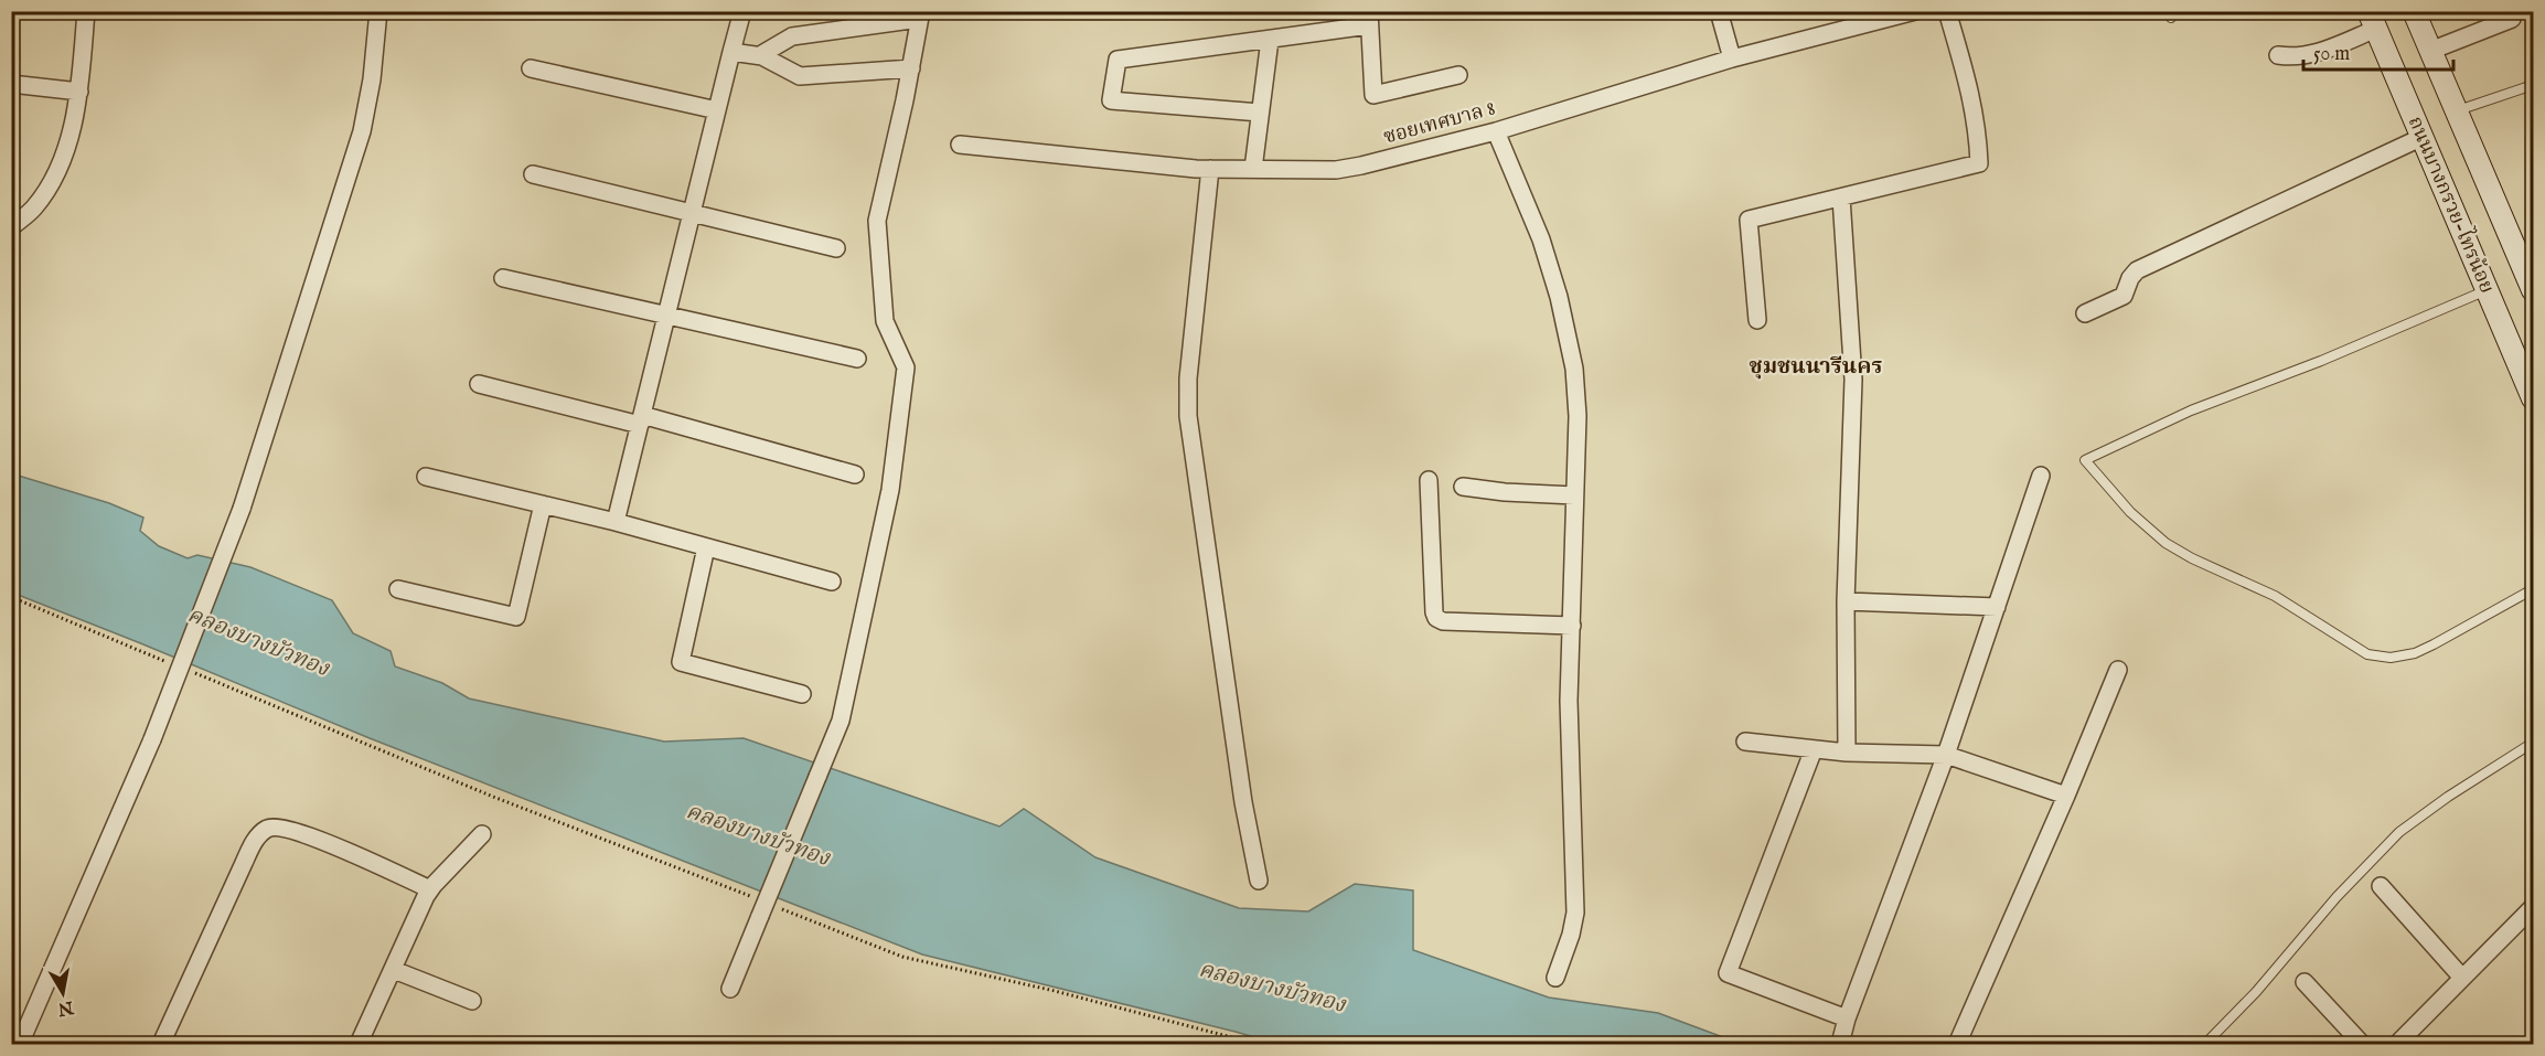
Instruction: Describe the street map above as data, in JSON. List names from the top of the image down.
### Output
{
  "streets": {
    "main road": ["ถนนบางกรวย-ไทรน้อย"],
    "street": ["ซอยเทศบาล 8"]
  },
  "districts": ["ชุมชนนารีนคร"],
  "water": ["คลองบางบัวทอง"],
  "scale_bar": "50 m",
  "north": "bottom"
}
